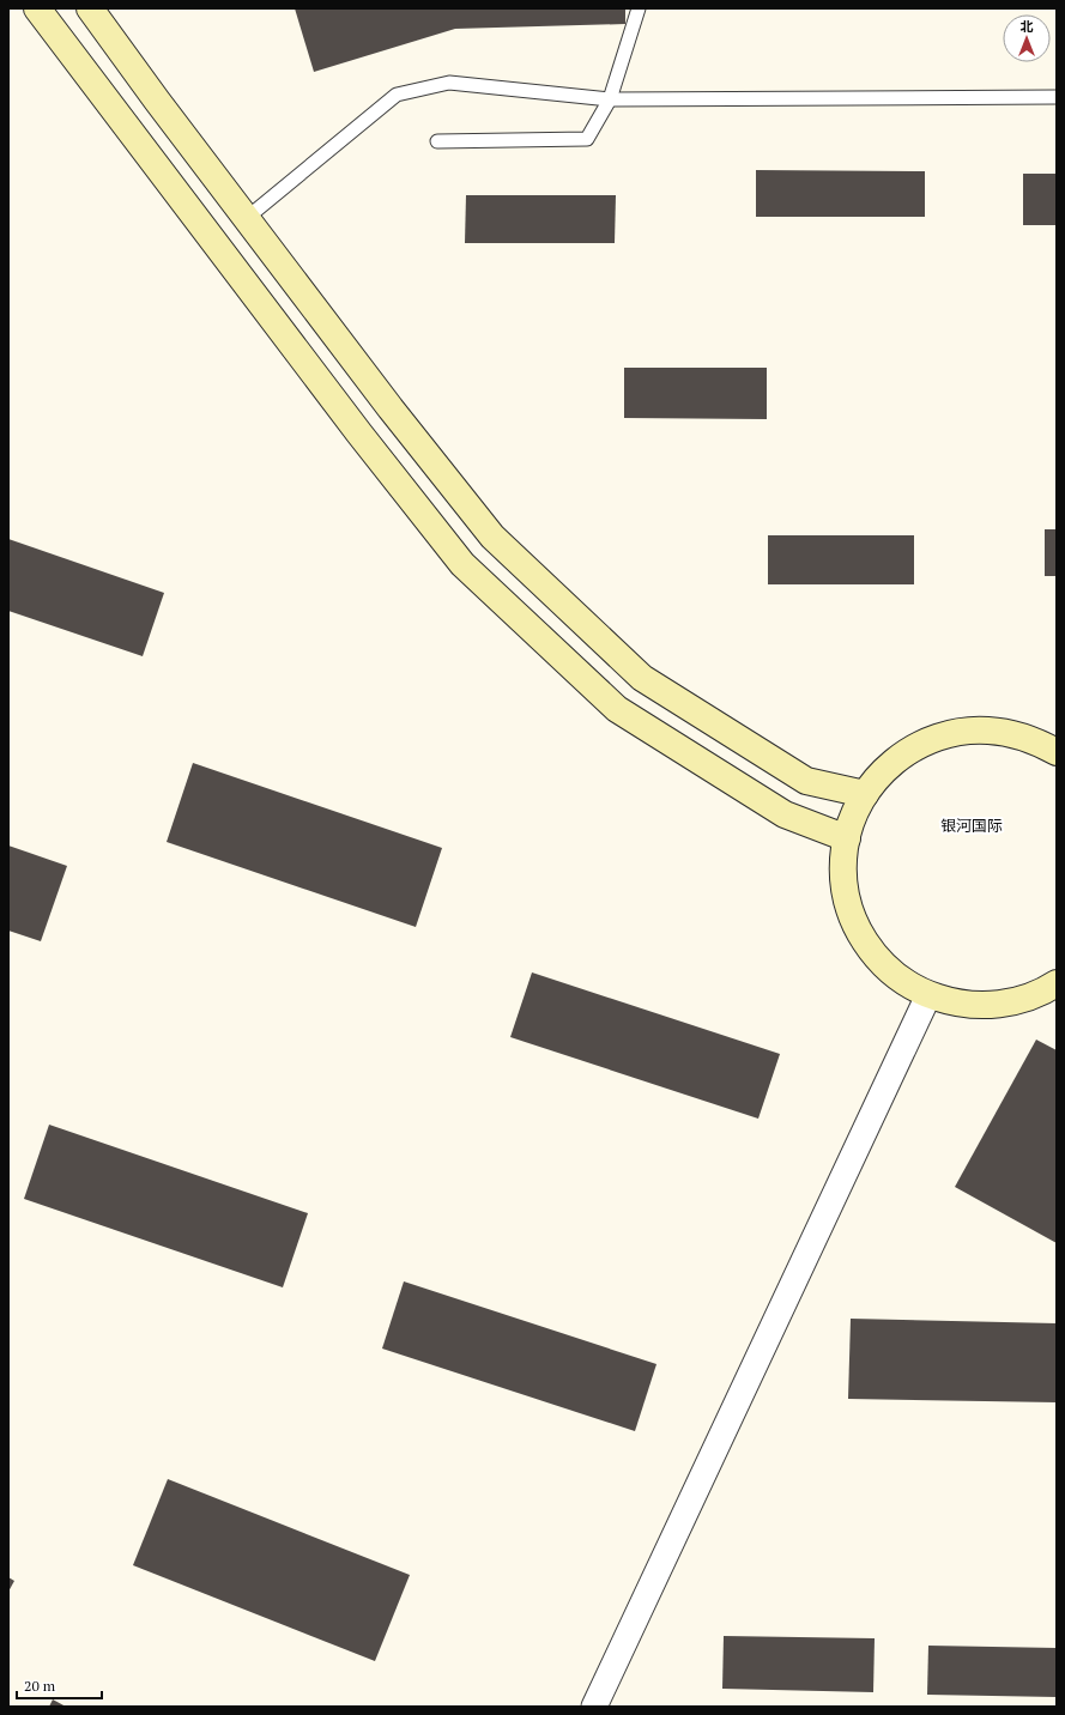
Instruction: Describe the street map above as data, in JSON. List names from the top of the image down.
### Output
{
  "districts": ["银河国际"],
  "scale_bar": "20 m",
  "north": "top"
}
